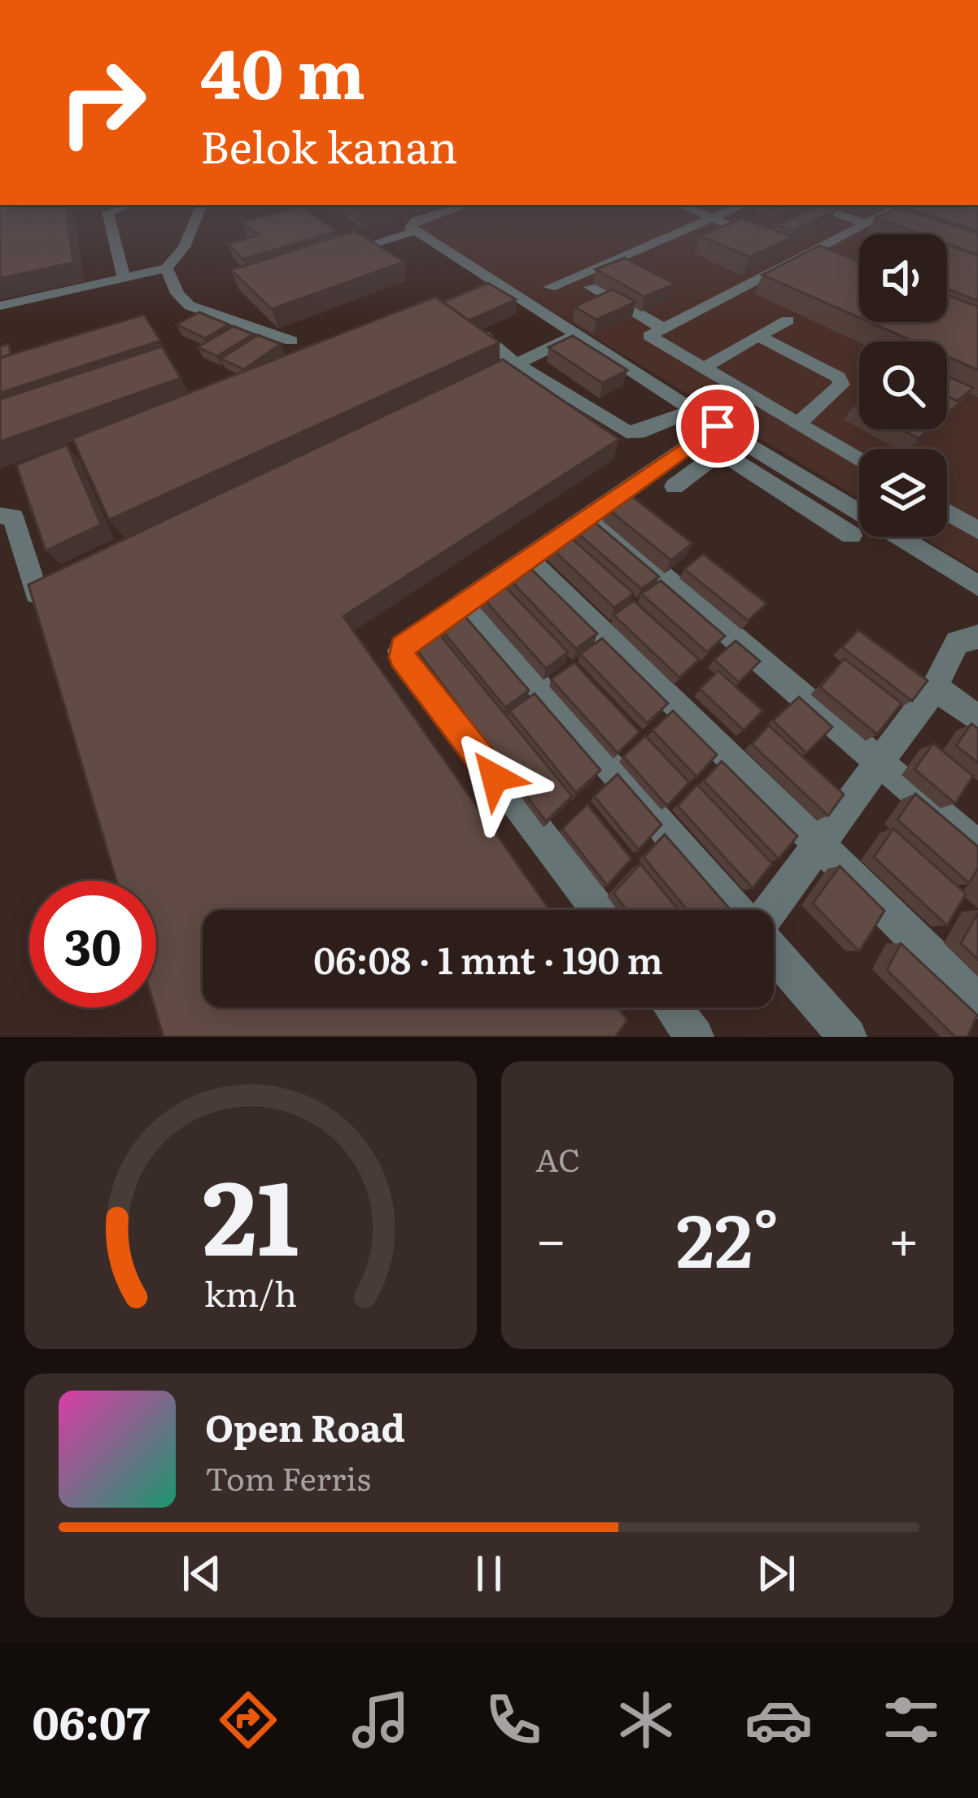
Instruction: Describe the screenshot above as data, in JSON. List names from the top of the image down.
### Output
{
  "page": {
    "turn": ["40 m", "Belok kanan"],
    "limit": "30",
    "trip": "06:08 · 1 mnt · 190 m",
    "tile": "AC",
    "heat": ["−", "22°", "+"],
    "song": ["Open Road", "Tom Ferris"],
    "tabs": "06:07",
    "gauge": ["21", "km/h"]
  }
}
